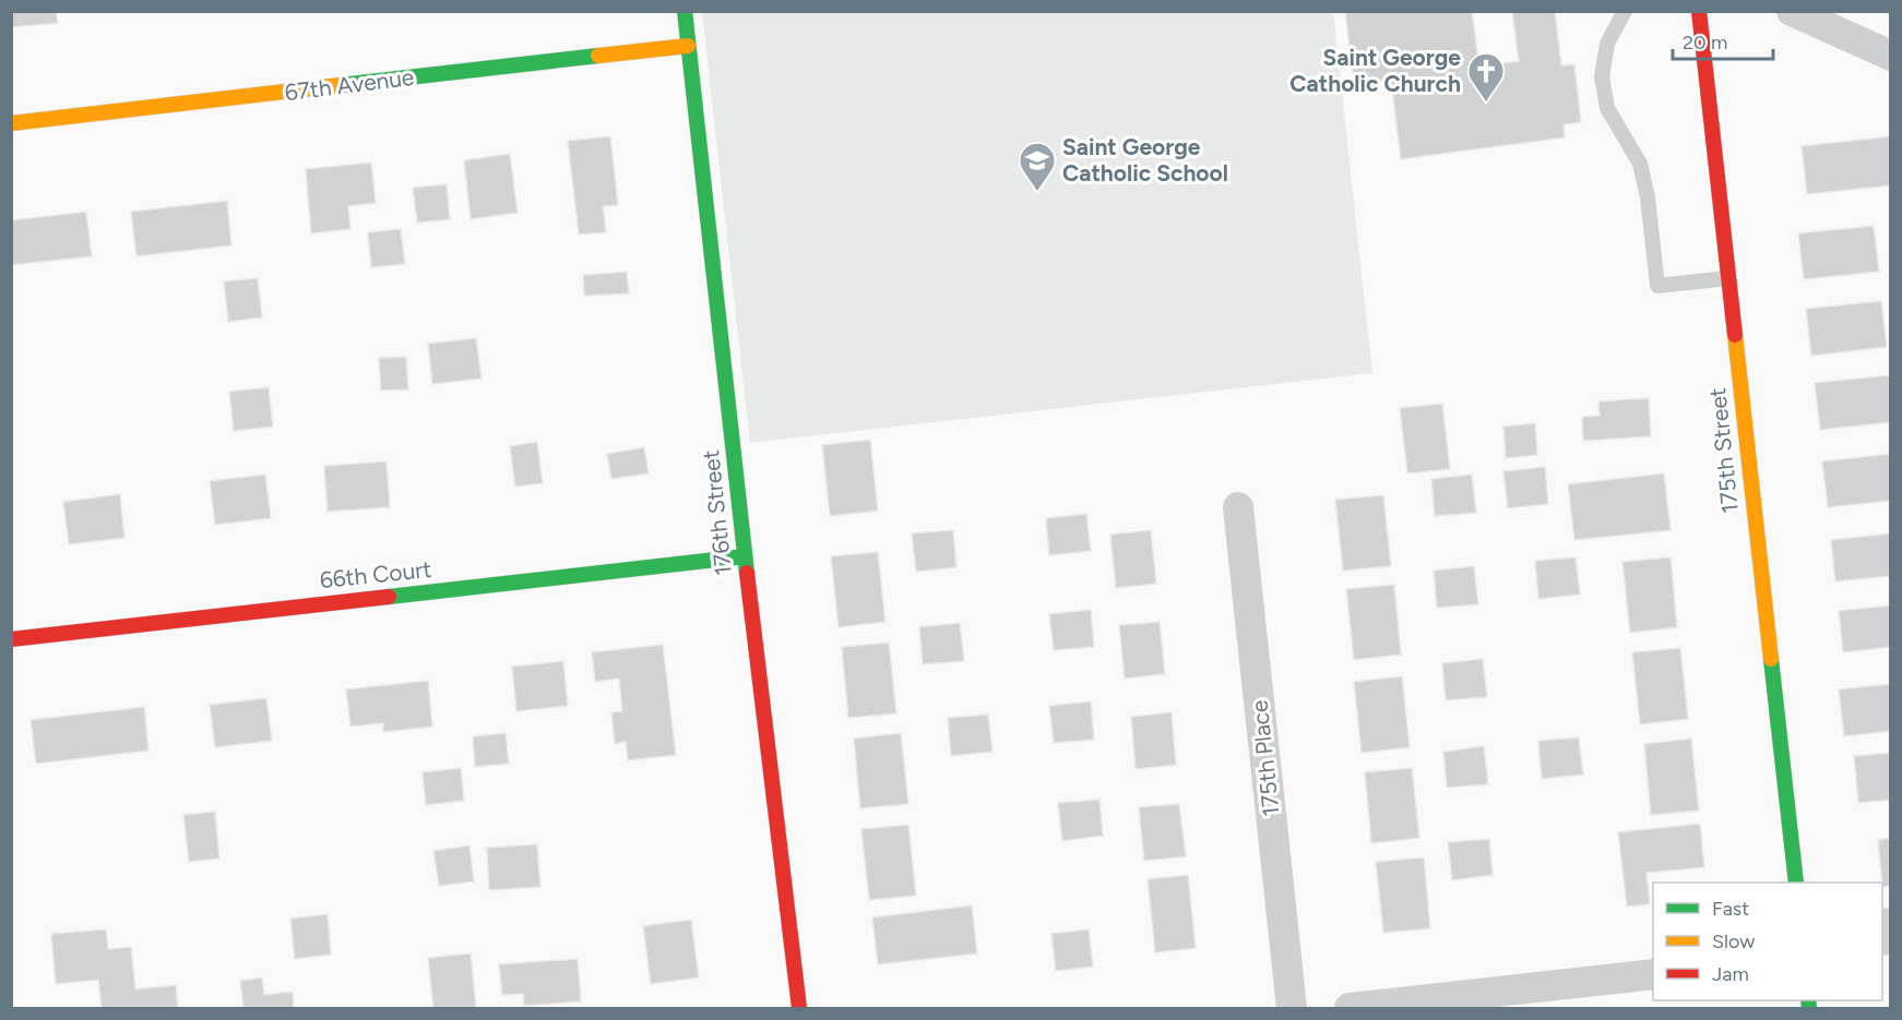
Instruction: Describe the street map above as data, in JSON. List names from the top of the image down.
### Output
{
  "streets": {
    "street": [
      "67th Avenue",
      "175th Street",
      "176th Street",
      "66th Court",
      "175th Place"
    ]
  },
  "crossings": [
    ["67th Avenue", "176th Street"],
    ["176th Street", "66th Court"]
  ],
  "places": {
    "church": ["Saint George Catholic Church"],
    "school or university": ["Saint George Catholic School"]
  },
  "legend": ["Fast", "Slow", "Jam"],
  "scale_bar": "20 m"
}
